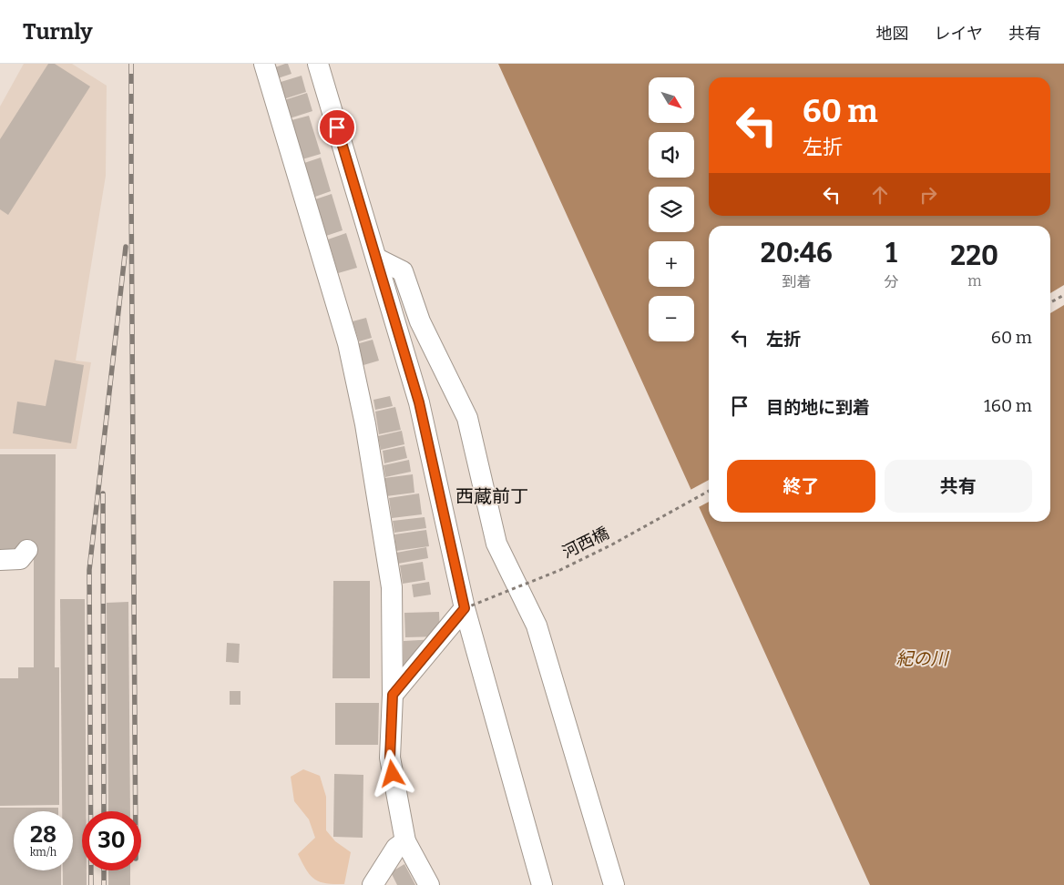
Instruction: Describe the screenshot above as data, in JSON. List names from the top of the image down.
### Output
{
  "streets": {
    "path": ["河西橋"]
  },
  "districts": ["西蔵前丁"],
  "water": ["紀の川"],
  "north": "bottom right",
  "page": {
    "header": "Turnly",
    "nav": ["地図", "レイヤ", "共有"],
    "map_buttons": ["+", "−"],
    "turn": ["60 m", "左折"],
    "eta": [
      "20:46",
      "到着",
      "1",
      "分",
      "220",
      "m"
    ],
    "list": [
      {
        "name": "左折",
        "value": "60 m"
      },
      {
        "name": "目的地に到着",
        "value": "160 m"
      }
    ],
    "buttons": ["終了", "共有"],
    "speed": "28 km/h",
    "limit": "30"
  }
}
